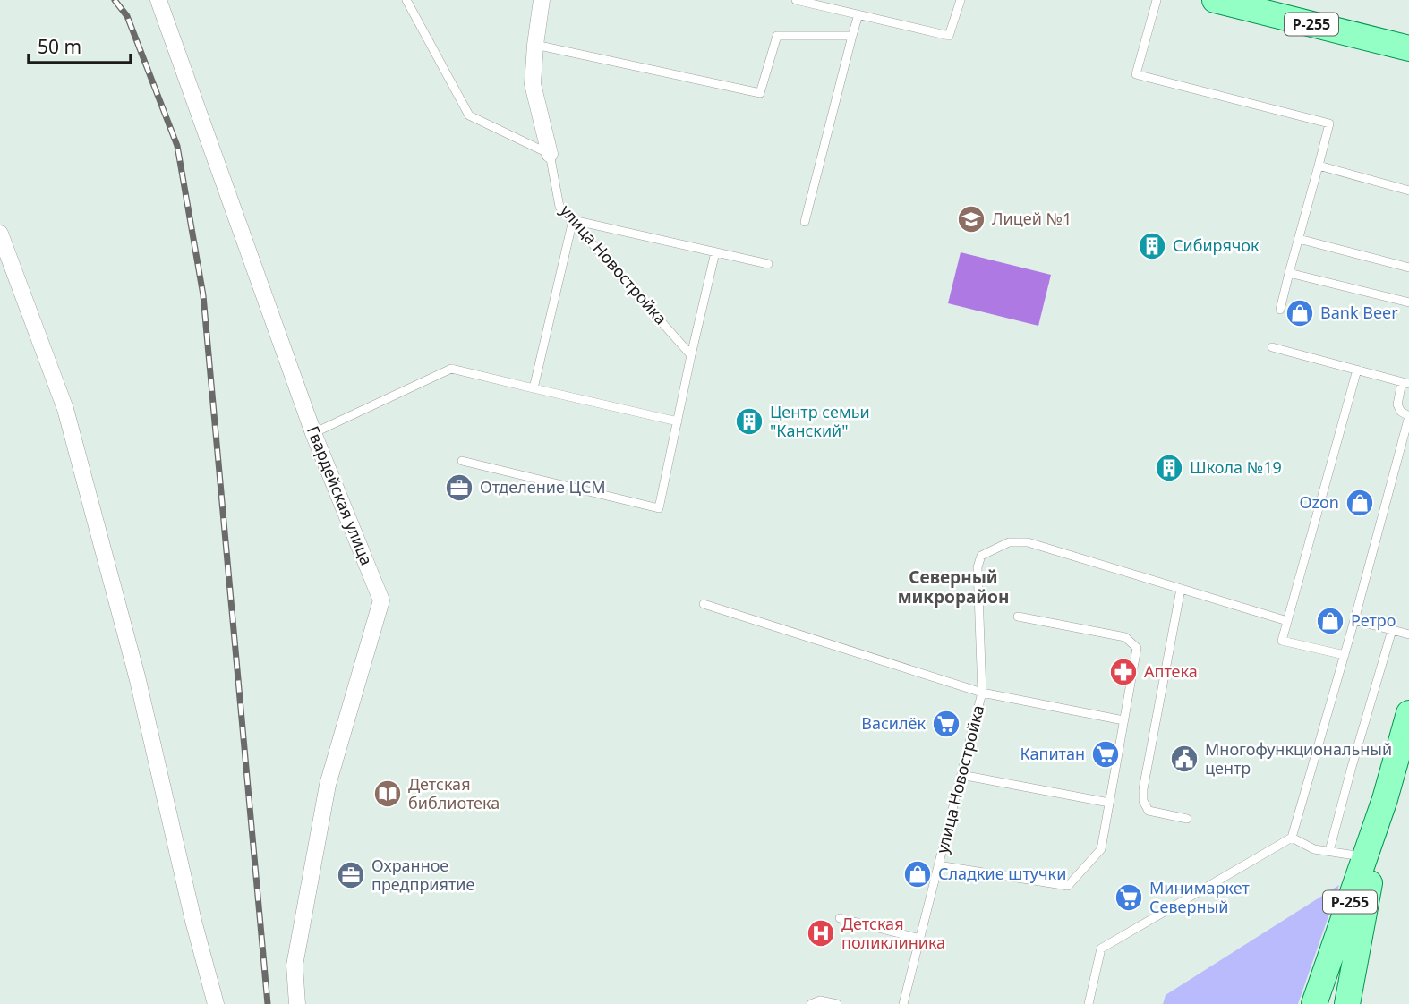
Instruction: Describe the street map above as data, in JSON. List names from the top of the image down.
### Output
{
  "streets": {
    "main road": ["Р-255"],
    "street": ["Гвардейская улица"],
    "lane": ["улица Новостройка"]
  },
  "districts": ["Северный микрорайон"],
  "places": {
    "school or university": ["Лицей №1"],
    "building": ["Сибирячок", "Центр семьи \"Канский\"", "Школа №19"],
    "shop": [
      "Bank Beer",
      "Ozon",
      "Ретро",
      "Сладкие штучки"
    ],
    "office": ["Отделение ЦСМ", "Охранное предприятие"],
    "pharmacy": ["Аптека"],
    "supermarket": ["Василёк", "Капитан", "Минимаркет Северный"],
    "public building": ["Многофункциональный центр"],
    "library": ["Детская библиотека"],
    "hospital": ["Детская поликлиника"]
  },
  "scale_bar": "50 m"
}
